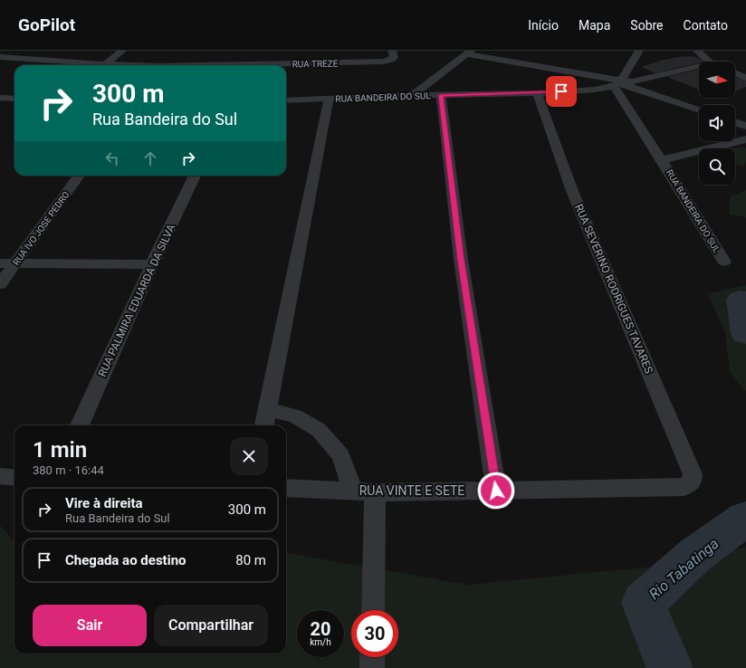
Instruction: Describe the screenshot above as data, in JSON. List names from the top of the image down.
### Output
{
  "streets": {
    "street": [
      "RUA TREZE",
      "RUA BANDEIRA DO SUL",
      "RUA IVO JOSE PEDRO",
      "RUA SEVERINO RODRIGUES TAVARES",
      "RUA PALMIRA EDUARDA DA SILVA",
      "RUA VINTE E SETE"
    ]
  },
  "crossings": [
    ["RUA BANDEIRA DO SUL", "RUA SEVERINO RODRIGUES TAVARES"],
    ["RUA SEVERINO RODRIGUES TAVARES", "RUA VINTE E SETE"]
  ],
  "water": ["Rio Tabatinga"],
  "north": "right",
  "page": {
    "header": "GoPilot",
    "nav": [
      "Início",
      "Mapa",
      "Sobre",
      "Contato"
    ],
    "turn": ["300 m", "Rua Bandeira do Sul"],
    "heading": ["1 min", "380 m · 16:44"],
    "list": [
      {
        "name": "Vire à direita",
        "note": "Rua Bandeira do Sul",
        "value": "300 m"
      },
      {
        "name": "Chegada ao destino",
        "value": "80 m"
      }
    ],
    "buttons": ["Sair", "Compartilhar"],
    "speed": "20 km/h",
    "limit": "30"
  }
}
